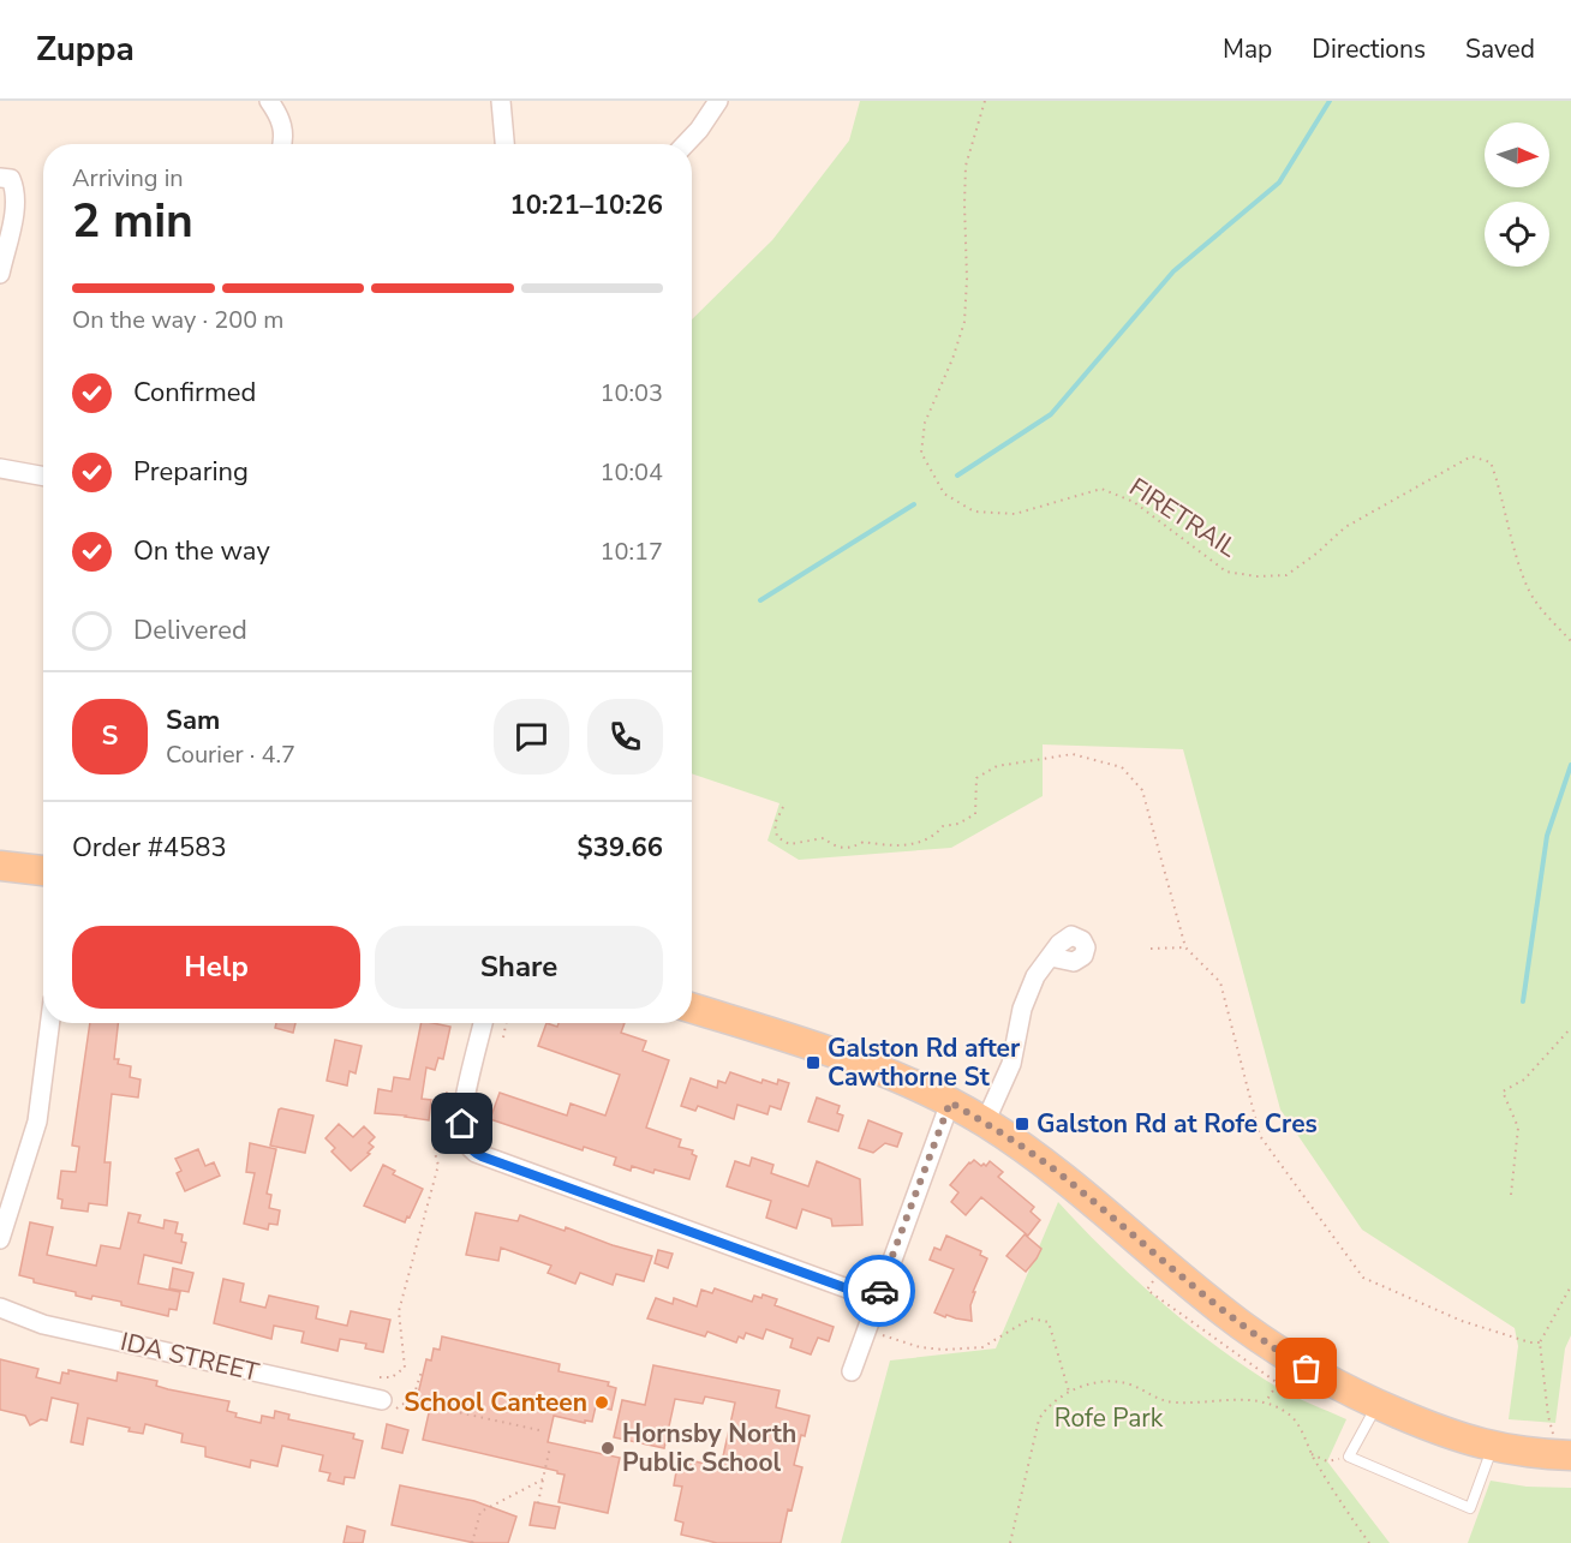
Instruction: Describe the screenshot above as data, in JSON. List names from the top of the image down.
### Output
{
  "streets": {
    "street": ["IDA STREET"],
    "path": ["FIRETRAIL"]
  },
  "parks": ["Rofe Park"],
  "places": {
    "transit": ["Galston Rd after Cawthorne St", "Galston Rd at Rofe Cres"],
    "other": ["School Canteen", "Hornsby North Public School"]
  },
  "north": "right",
  "page": {
    "header": "Zuppa",
    "nav": ["Map", "Directions", "Saved"],
    "heading": ["2 min", "Arriving in", "10:21–10:26"],
    "panel": [
      "Sam",
      "Courier · 4.7",
      "Order #4583",
      "$39.66"
    ],
    "bar": "On the way · 200 m",
    "list": [
      ["Confirmed", "10:03"],
      ["Preparing", "10:04"],
      ["On the way", "10:17"],
      "Delivered"
    ],
    "round": "S",
    "buttons": ["Help", "Share"]
  }
}
